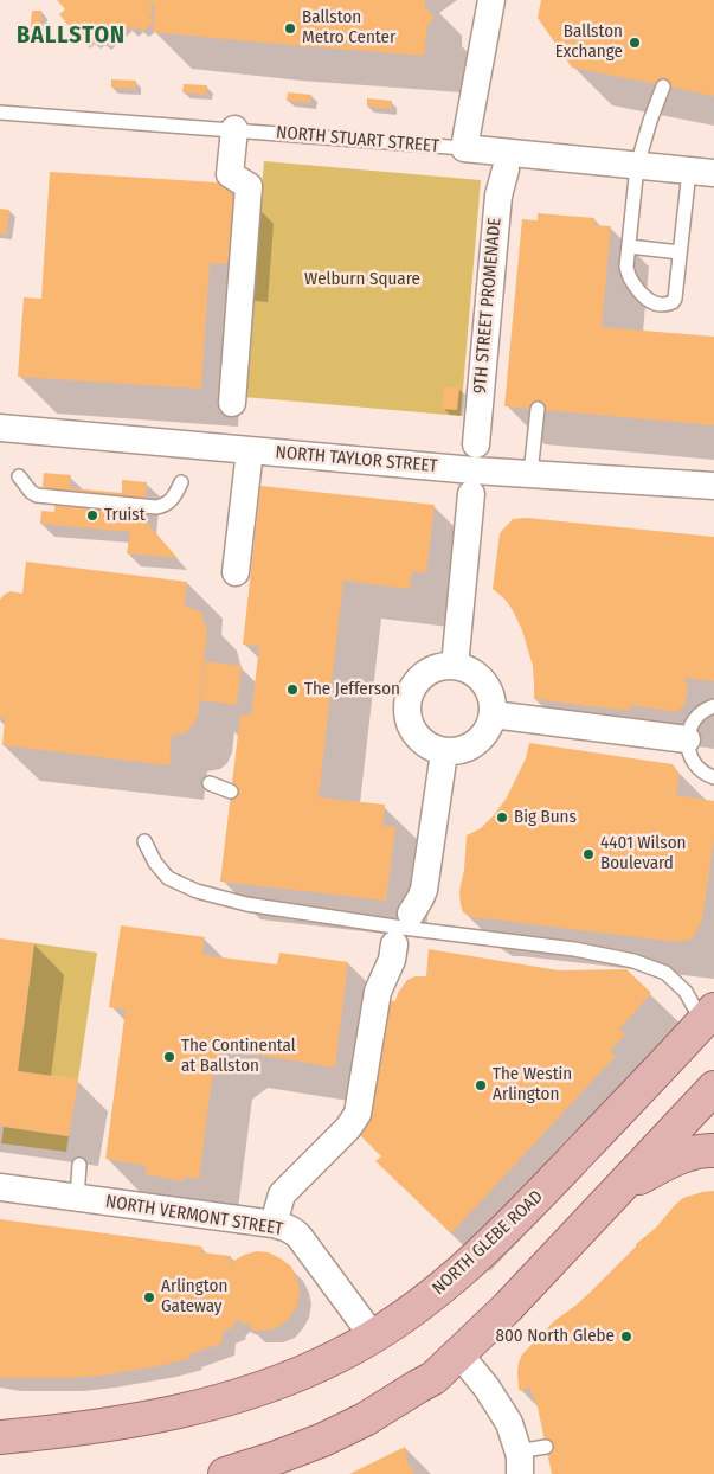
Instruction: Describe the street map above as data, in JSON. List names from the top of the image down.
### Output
{
  "streets": {
    "main road": ["NORTH GLEBE ROAD"],
    "street": [
      "NORTH STUART STREET",
      "9TH STREET PROMENADE",
      "NORTH TAYLOR STREET",
      "NORTH VERMONT STREET"
    ]
  },
  "crossings": [
    ["NORTH VERMONT STREET", "NORTH GLEBE ROAD"]
  ],
  "districts": ["BALLSTON"],
  "parks": ["Welburn Square"],
  "places": [
    "Ballston Metro Center",
    "Ballston Exchange",
    "Truist",
    "The Jefferson",
    "Big Buns",
    "4401 Wilson Boulevard",
    "The Continental at Ballston",
    "The Westin Arlington",
    "Arlington Gateway",
    "800 North Glebe"
  ]
}
